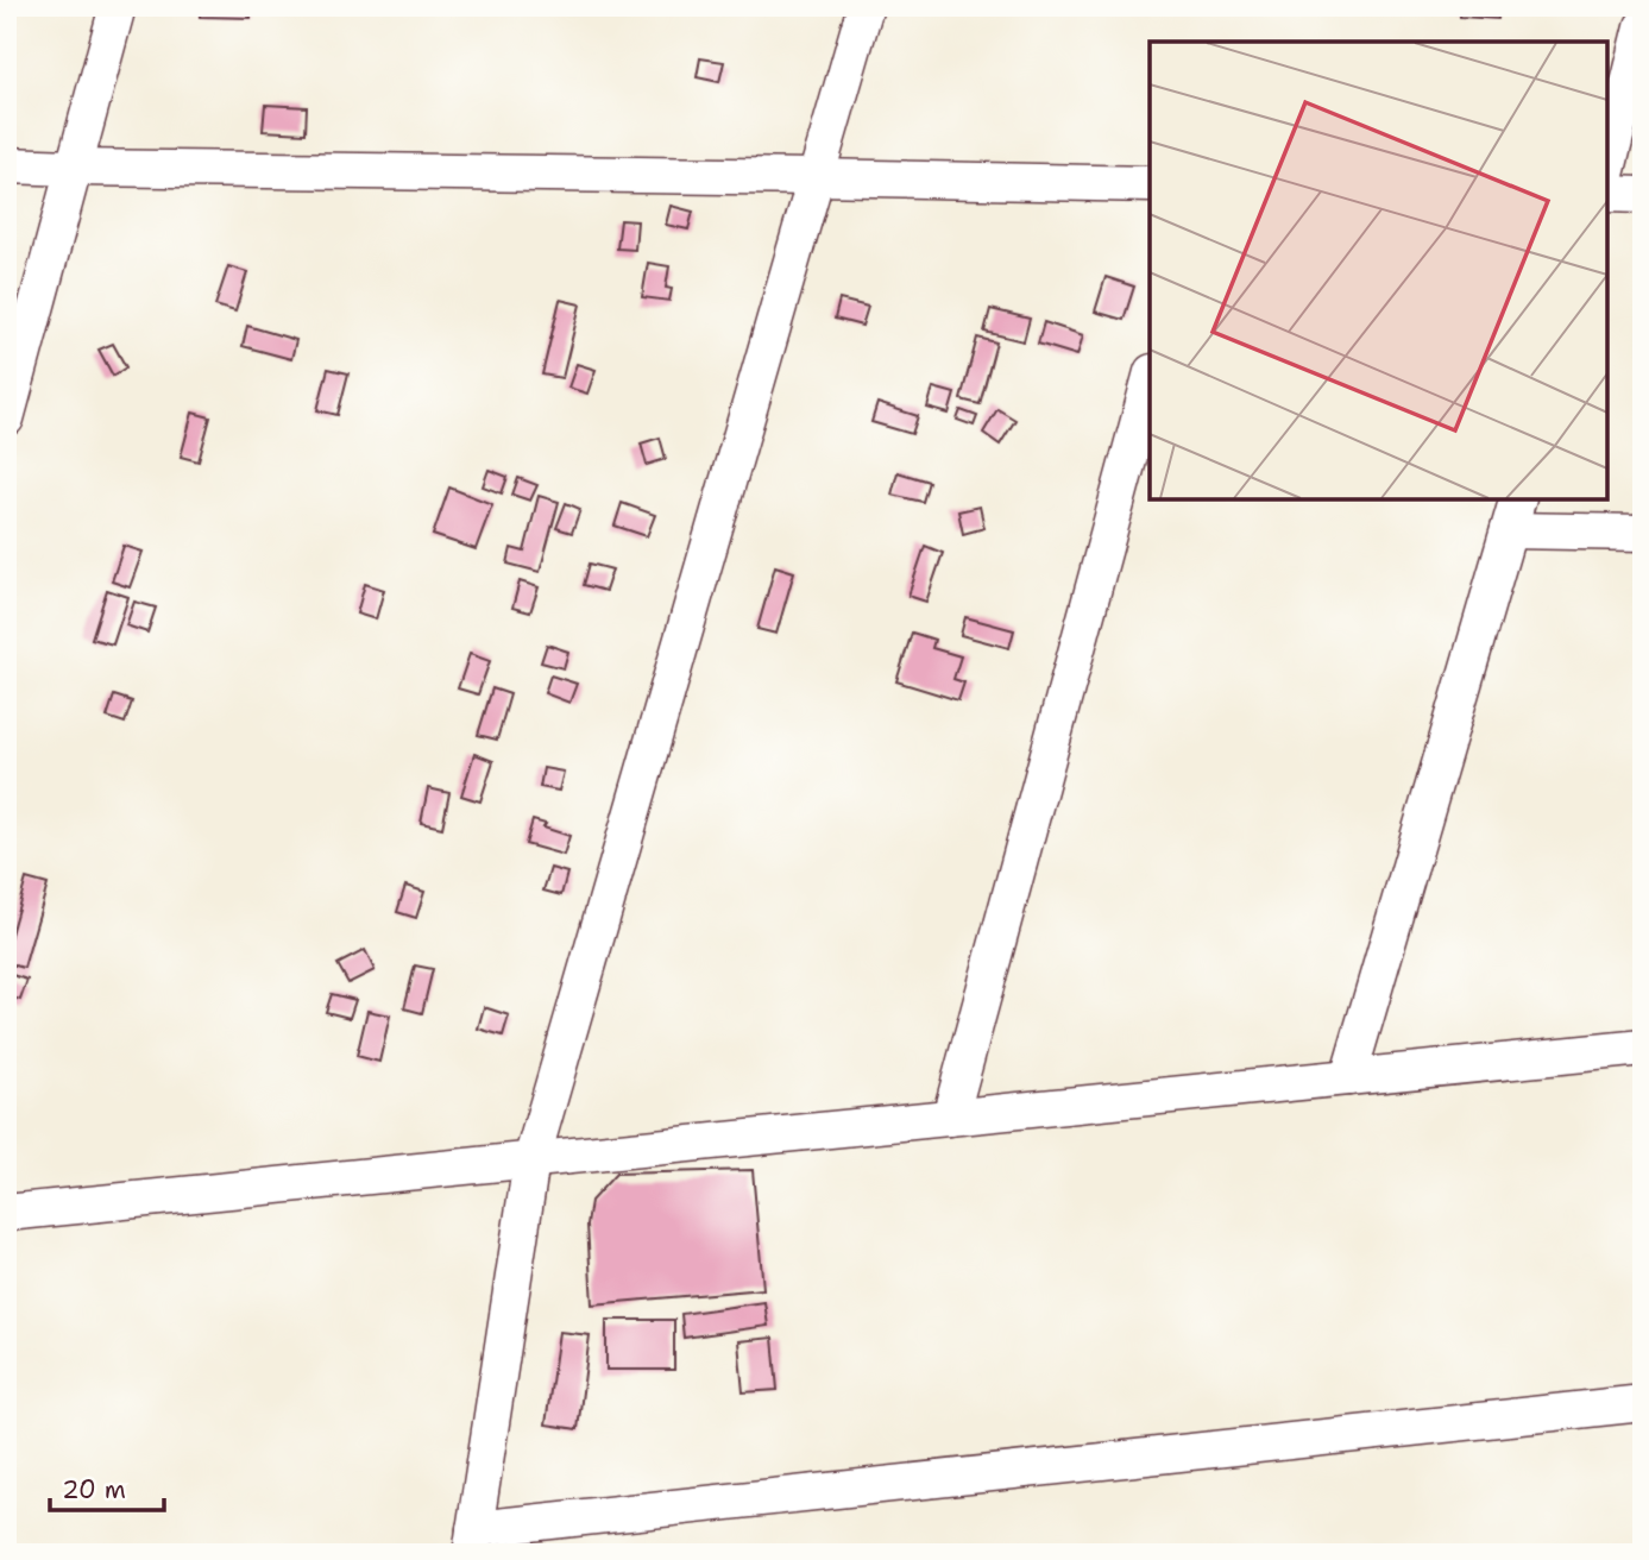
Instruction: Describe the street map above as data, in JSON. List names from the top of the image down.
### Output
{
  "scale_bar": "20 m"
}
